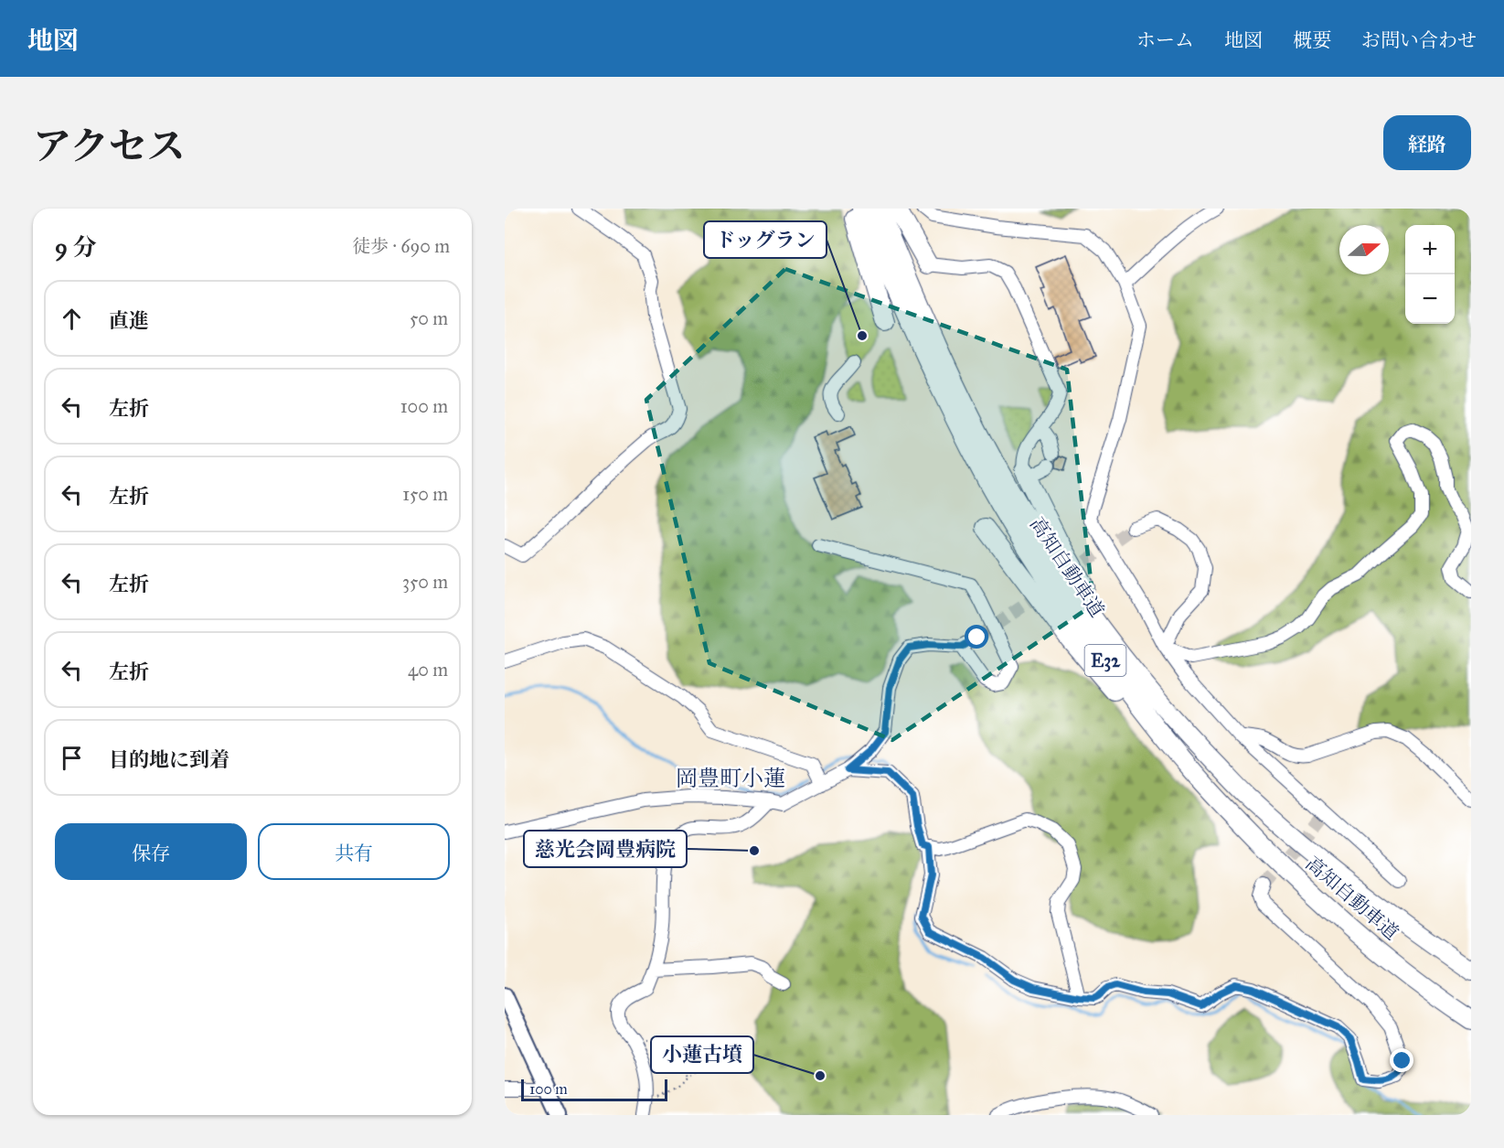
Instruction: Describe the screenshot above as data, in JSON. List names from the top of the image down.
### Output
{
  "streets": {
    "highway": ["高知自動車道", "E32"]
  },
  "districts": ["岡豊町小蓮"],
  "places": ["ドッグラン", "慈光会岡豊病院", "小蓮古墳"],
  "scale_bar": "100 m",
  "north": "right",
  "page": {
    "header": "地図",
    "nav": [
      "ホーム",
      "地図",
      "概要",
      "お問い合わせ"
    ],
    "title": "アクセス",
    "buttons": [
      "経路",
      ["保存", "共有"]
    ],
    "heading": ["9 分", "徒歩 · 690 m"],
    "map_buttons": ["+", "−"],
    "list": [
      ["直進", "50 m"],
      ["左折", "100 m"],
      ["左折", "150 m"],
      ["左折", "350 m"],
      ["左折", "40 m"],
      "目的地に到着"
    ],
    "scale": "100 m"
  }
}
